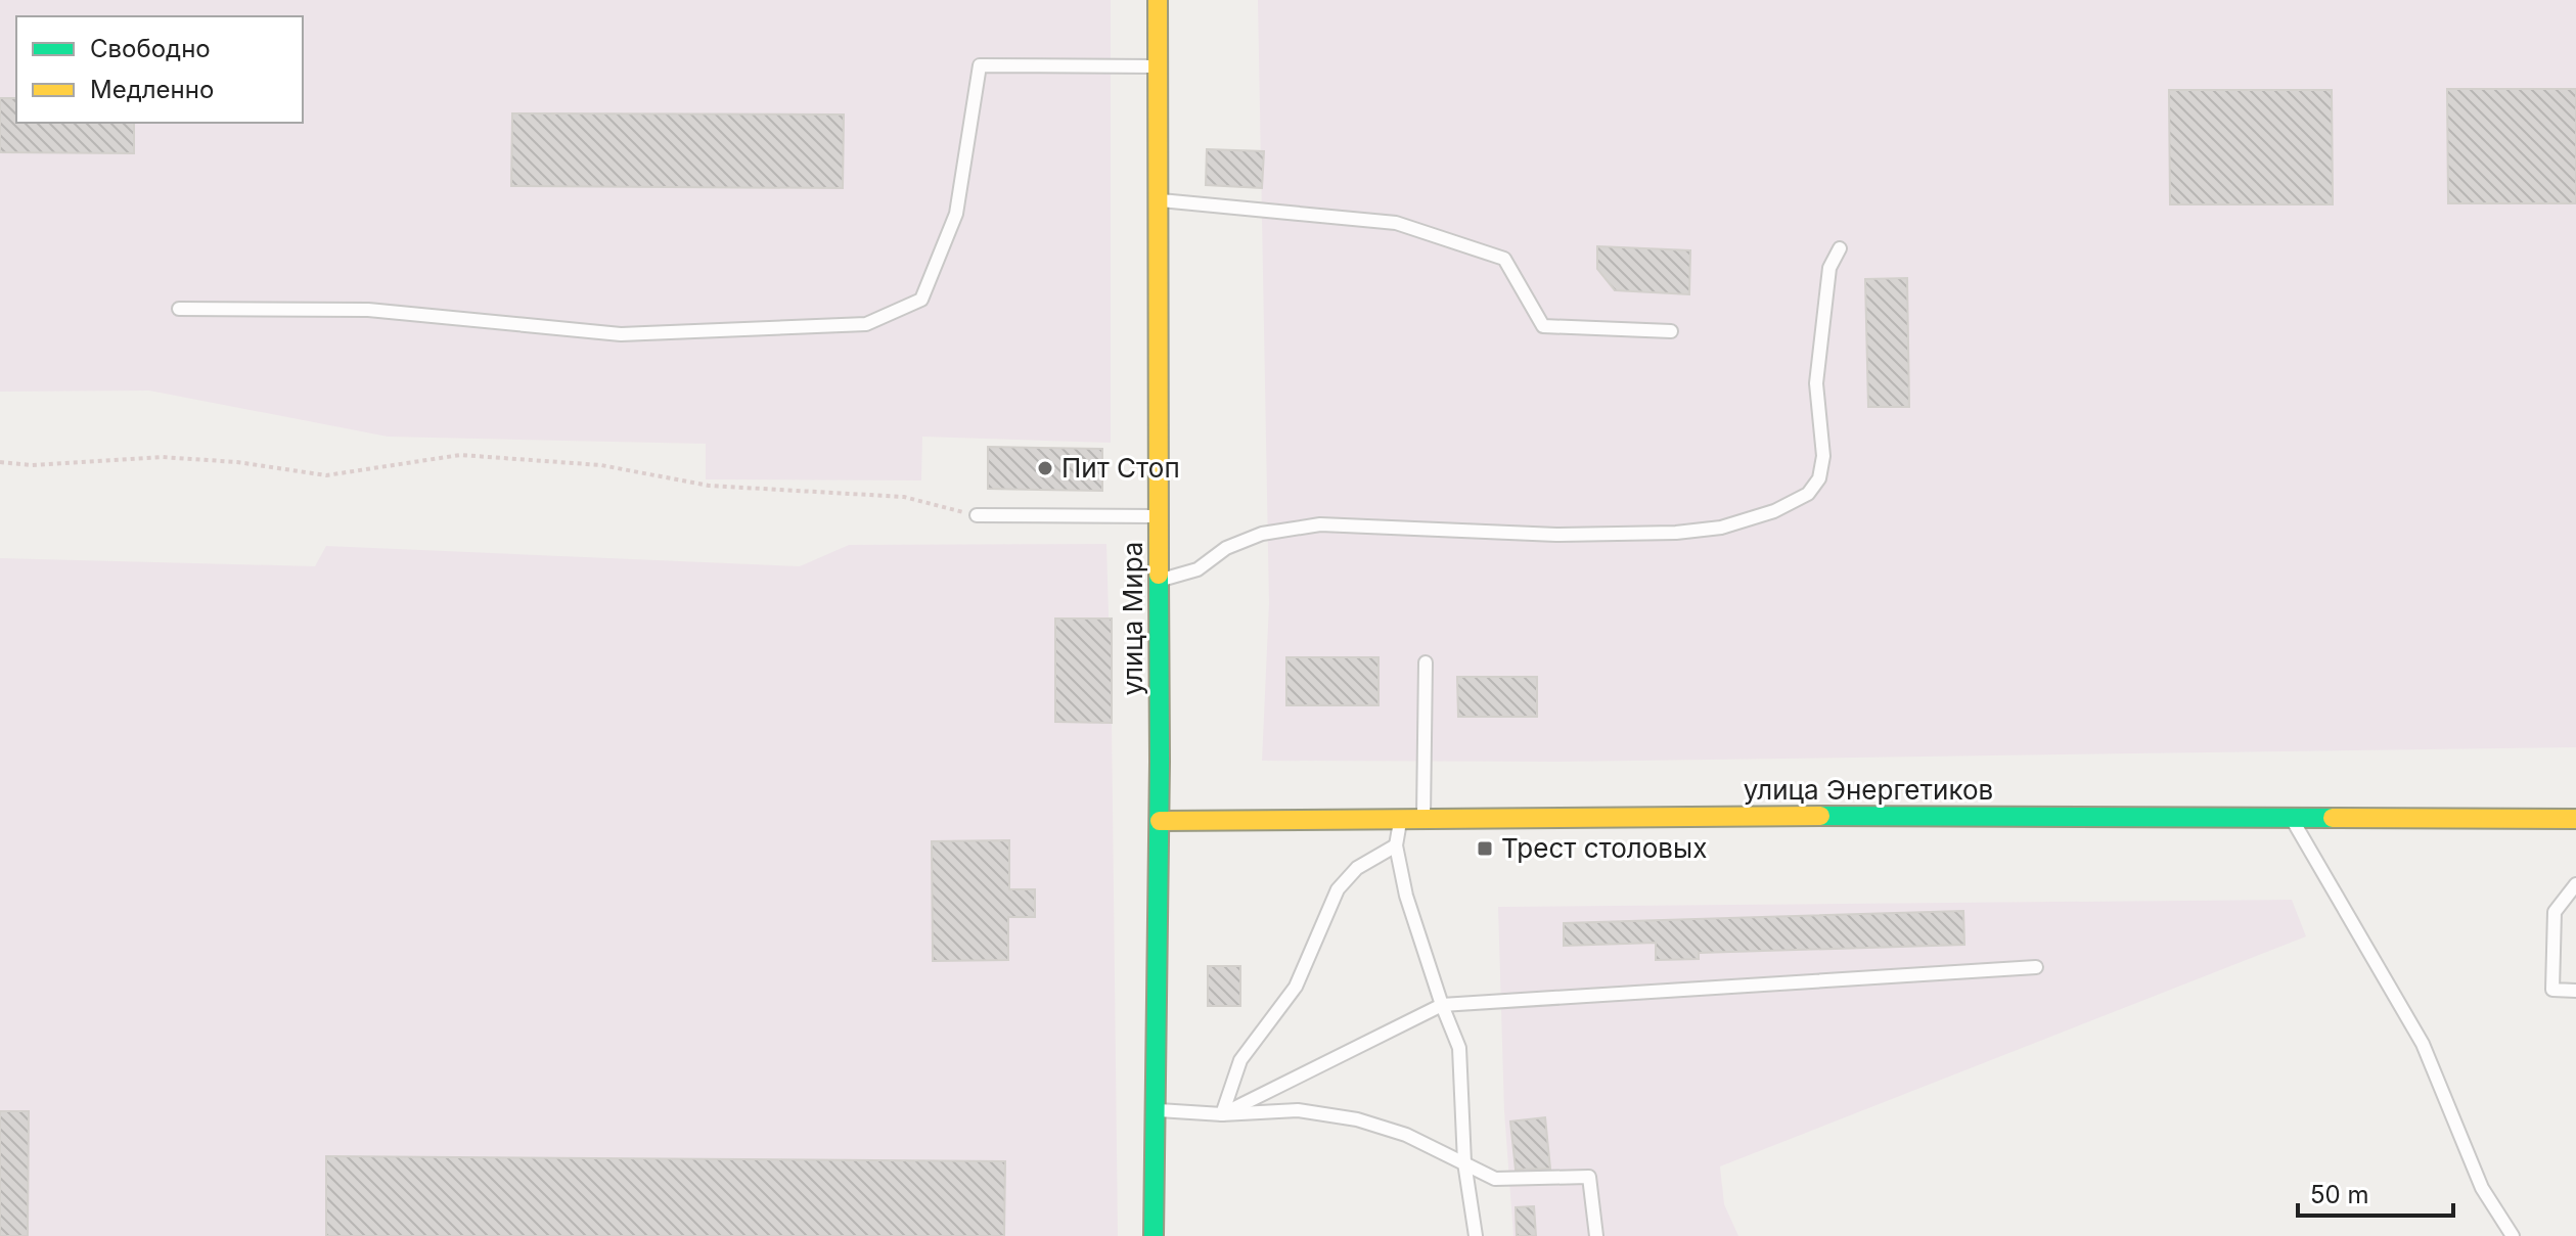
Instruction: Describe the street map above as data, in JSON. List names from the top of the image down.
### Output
{
  "streets": {
    "main road": ["улица Мира", "улица Энергетиков"]
  },
  "crossings": [
    ["улица Мира", "улица Энергетиков"]
  ],
  "places": {
    "other": ["Пит Стоп"],
    "transit": ["Трест столовых"]
  },
  "legend": ["Свободно", "Медленно"],
  "scale_bar": "50 m"
}
